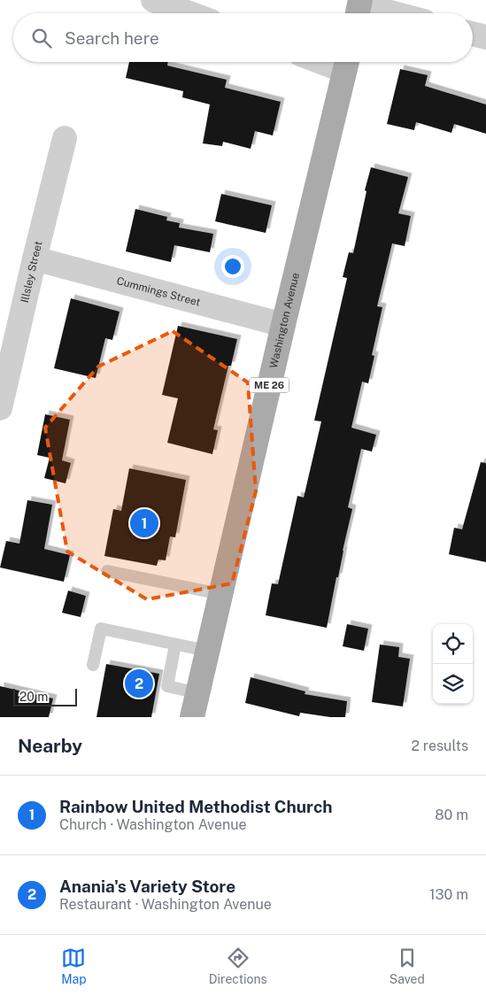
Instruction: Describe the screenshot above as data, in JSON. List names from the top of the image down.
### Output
{
  "streets": {
    "main road": ["Washington Avenue", "ME 26"],
    "street": ["Illsley Street", "Cummings Street"]
  },
  "crossings": [
    ["Illsley Street", "Cummings Street"],
    ["Cummings Street", "Washington Avenue"]
  ],
  "scale_bar": "20 m",
  "page": {
    "search": "Search here",
    "pins": ["1", "2"],
    "scale": "20 m",
    "heading": ["Nearby", "2 results"],
    "list": [
      {
        "mark": "1",
        "name": "Rainbow United Methodist Church",
        "note": "Church · Washington Avenue",
        "value": "80 m"
      },
      {
        "mark": "2",
        "name": "Anania's Variety Store",
        "note": "Restaurant · Washington Avenue",
        "value": "130 m"
      }
    ],
    "nav": ["Map", "Directions", "Saved"]
  }
}
